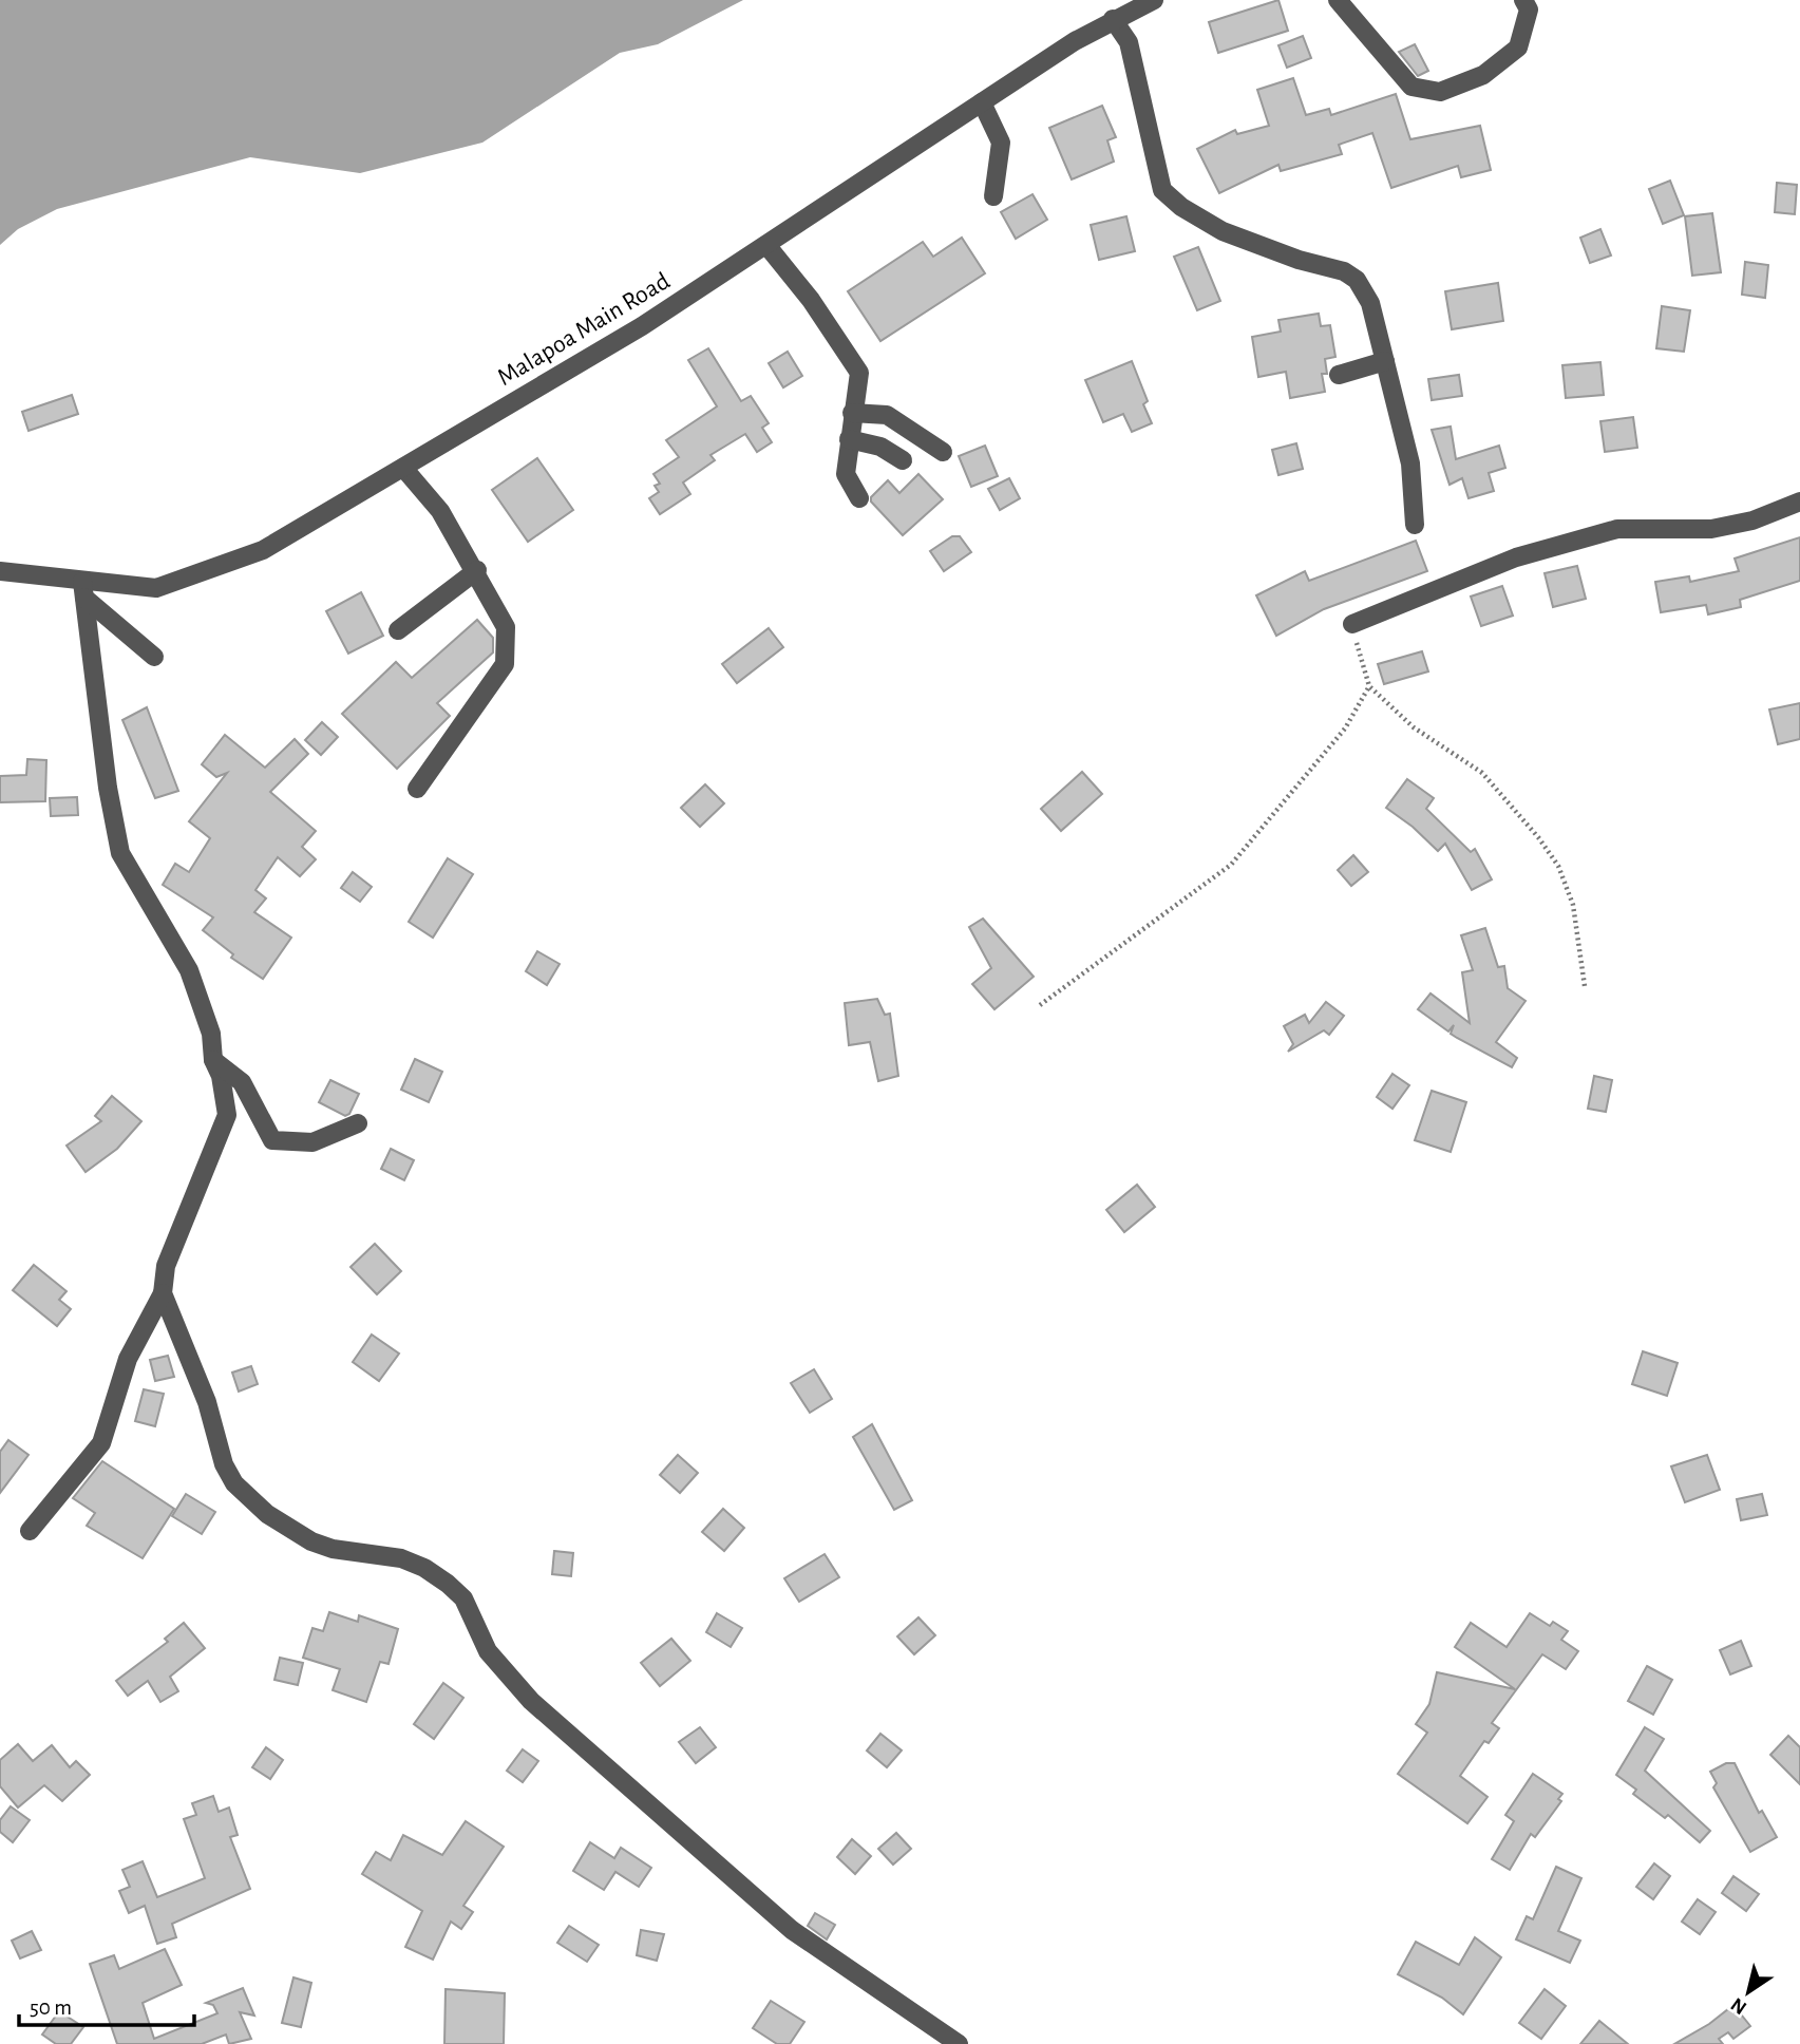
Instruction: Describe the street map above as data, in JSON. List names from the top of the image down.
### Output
{
  "streets": {
    "street": ["Malapoa Main Road"]
  },
  "scale_bar": "50 m",
  "north": "bottom left"
}
